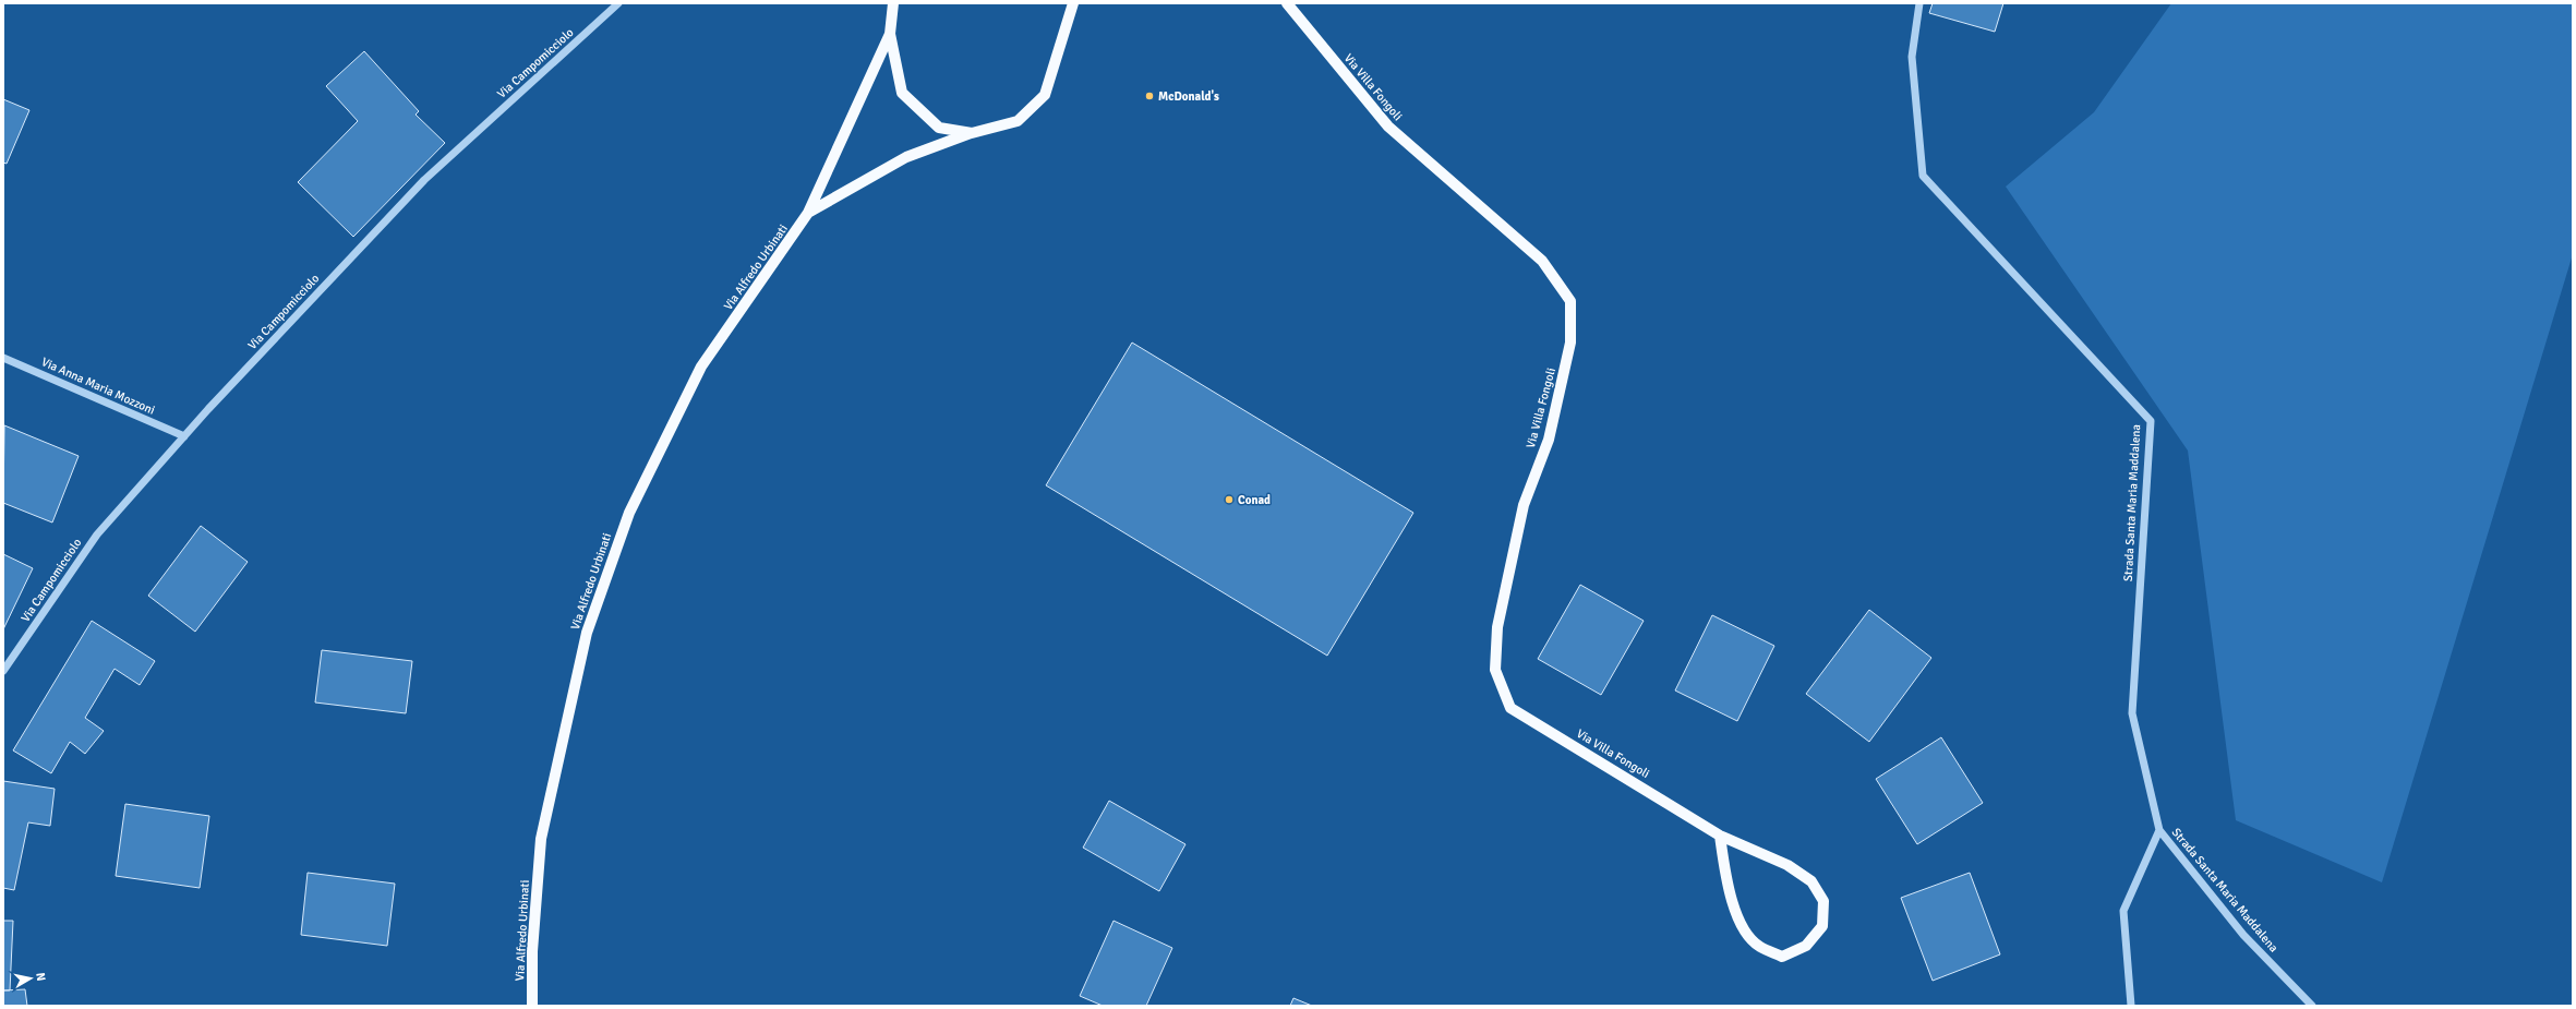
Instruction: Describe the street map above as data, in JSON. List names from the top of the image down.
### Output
{
  "streets": {
    "main road": ["Via Villa Fongoli", "Via Alfredo Urbinati"],
    "street": ["Via Campomicciolo", "Via Anna Maria Mozzoni", "Strada Santa Maria Maddalena"]
  },
  "crossings": [
    ["Via Campomicciolo", "Via Anna Maria Mozzoni"]
  ],
  "places": ["McDonald's", "Conad"],
  "north": "right"
}
